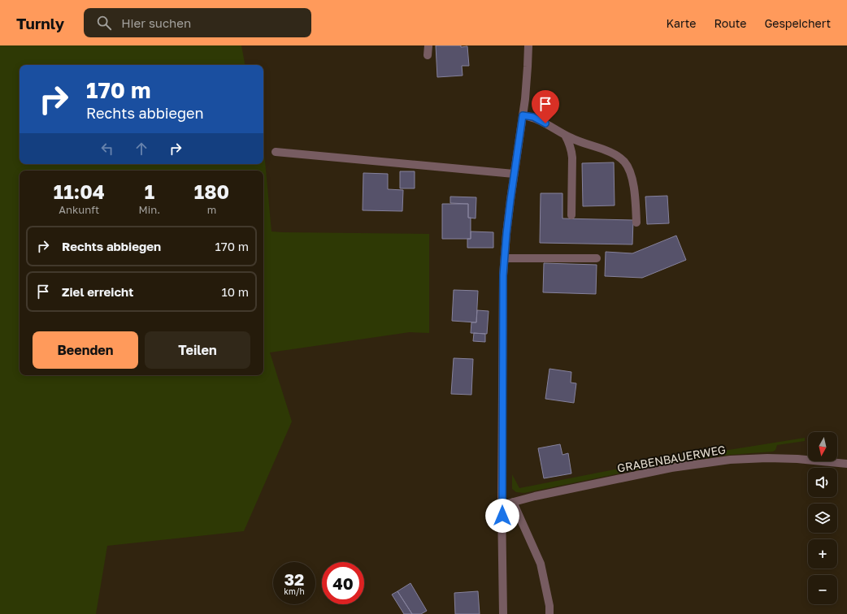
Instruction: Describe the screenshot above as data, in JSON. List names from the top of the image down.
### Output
{
  "streets": {
    "street": ["GRABENBAUERWEG"]
  },
  "north": "bottom",
  "page": {
    "header": "Turnly",
    "search": "Hier suchen",
    "nav": ["Karte", "Route", "Gespeichert"],
    "turn": ["170 m", "Rechts abbiegen"],
    "eta": [
      "11:04",
      "Ankunft",
      "1",
      "Min.",
      "180",
      "m"
    ],
    "list": [
      {
        "name": "Rechts abbiegen",
        "value": "170 m"
      },
      {
        "name": "Ziel erreicht",
        "value": "10 m"
      }
    ],
    "buttons": ["Beenden", "Teilen"],
    "map_buttons": ["+", "−"],
    "speed": "32 km/h",
    "limit": "40"
  }
}
